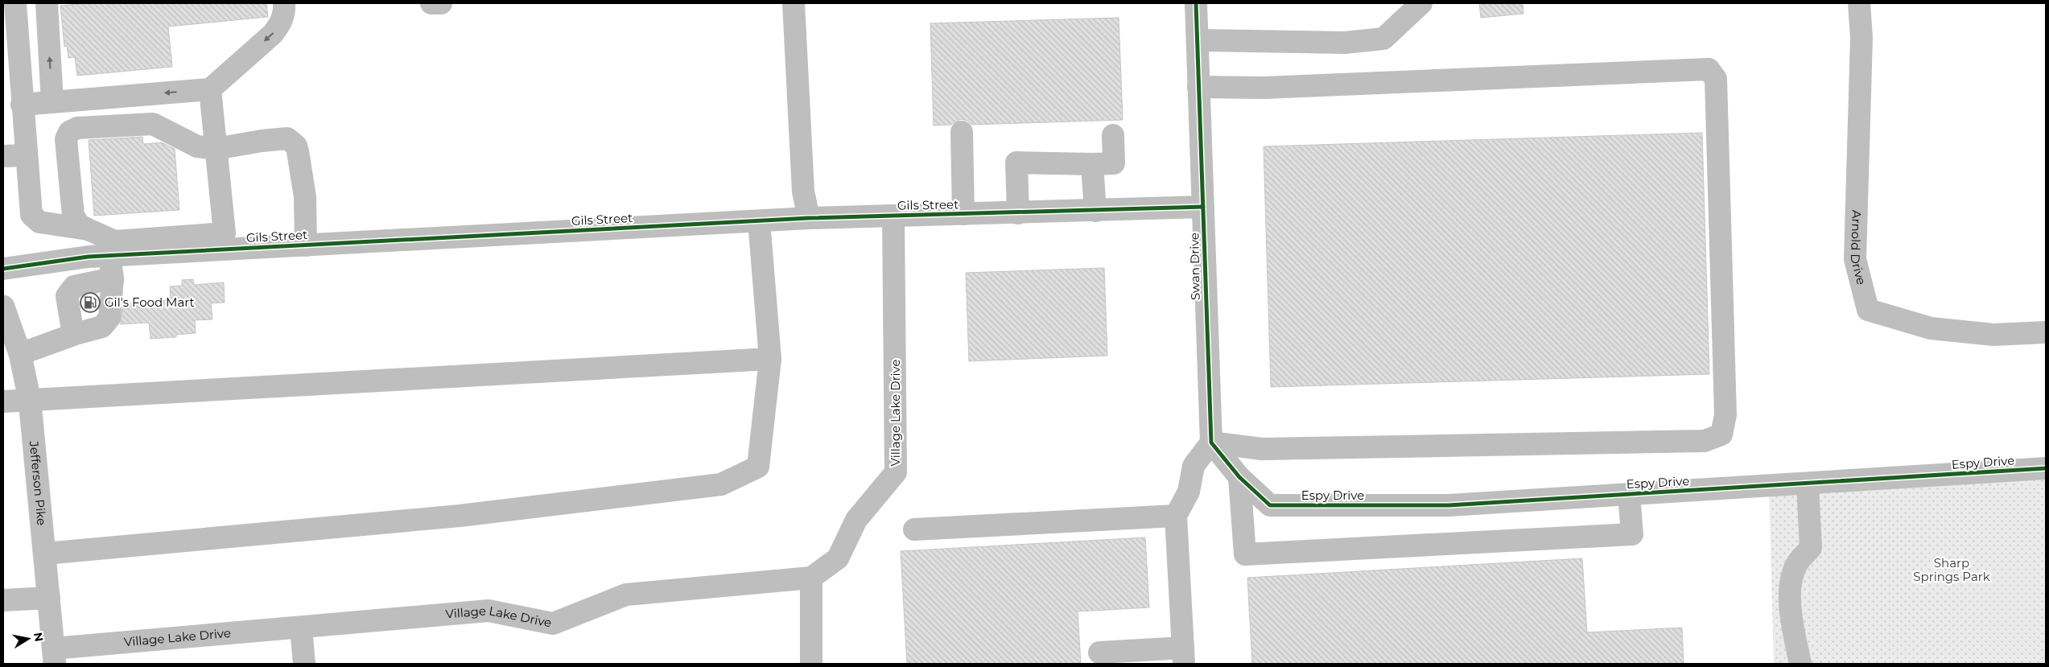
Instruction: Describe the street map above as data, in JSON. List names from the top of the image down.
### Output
{
  "streets": {
    "street": [
      "Gils Street",
      "Arnold Drive",
      "Swan Drive",
      "Village Lake Drive",
      "Espy Drive",
      "Jefferson Pike"
    ]
  },
  "crossings": [
    ["Gils Street", "Swan Drive"],
    ["Gils Street", "Village Lake Drive"],
    ["Village Lake Drive", "Jefferson Pike"]
  ],
  "parks": ["Sharp Springs Park"],
  "places": {
    "fuel station": ["Gil's Food Mart"]
  },
  "north": "right"
}
